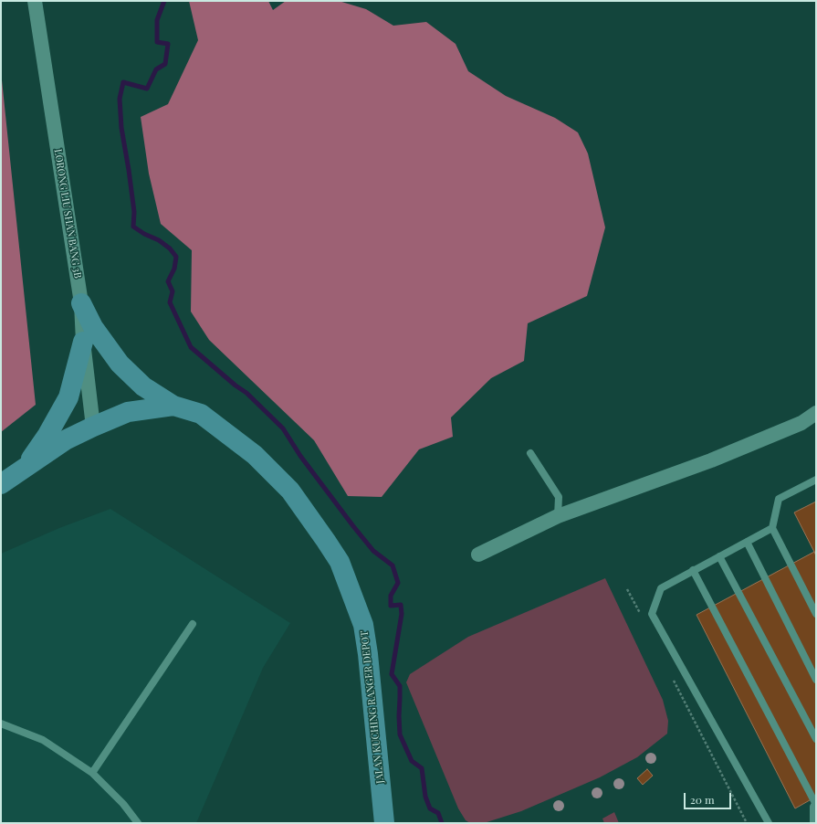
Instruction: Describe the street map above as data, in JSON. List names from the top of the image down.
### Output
{
  "streets": {
    "street": ["LORONG LIU SHAN BANG 3B", "JALAN KUCHING RANGER DEPOT"]
  },
  "crossings": [
    ["LORONG LIU SHAN BANG 3B", "JALAN KUCHING RANGER DEPOT"]
  ],
  "scale_bar": "20 m"
}
